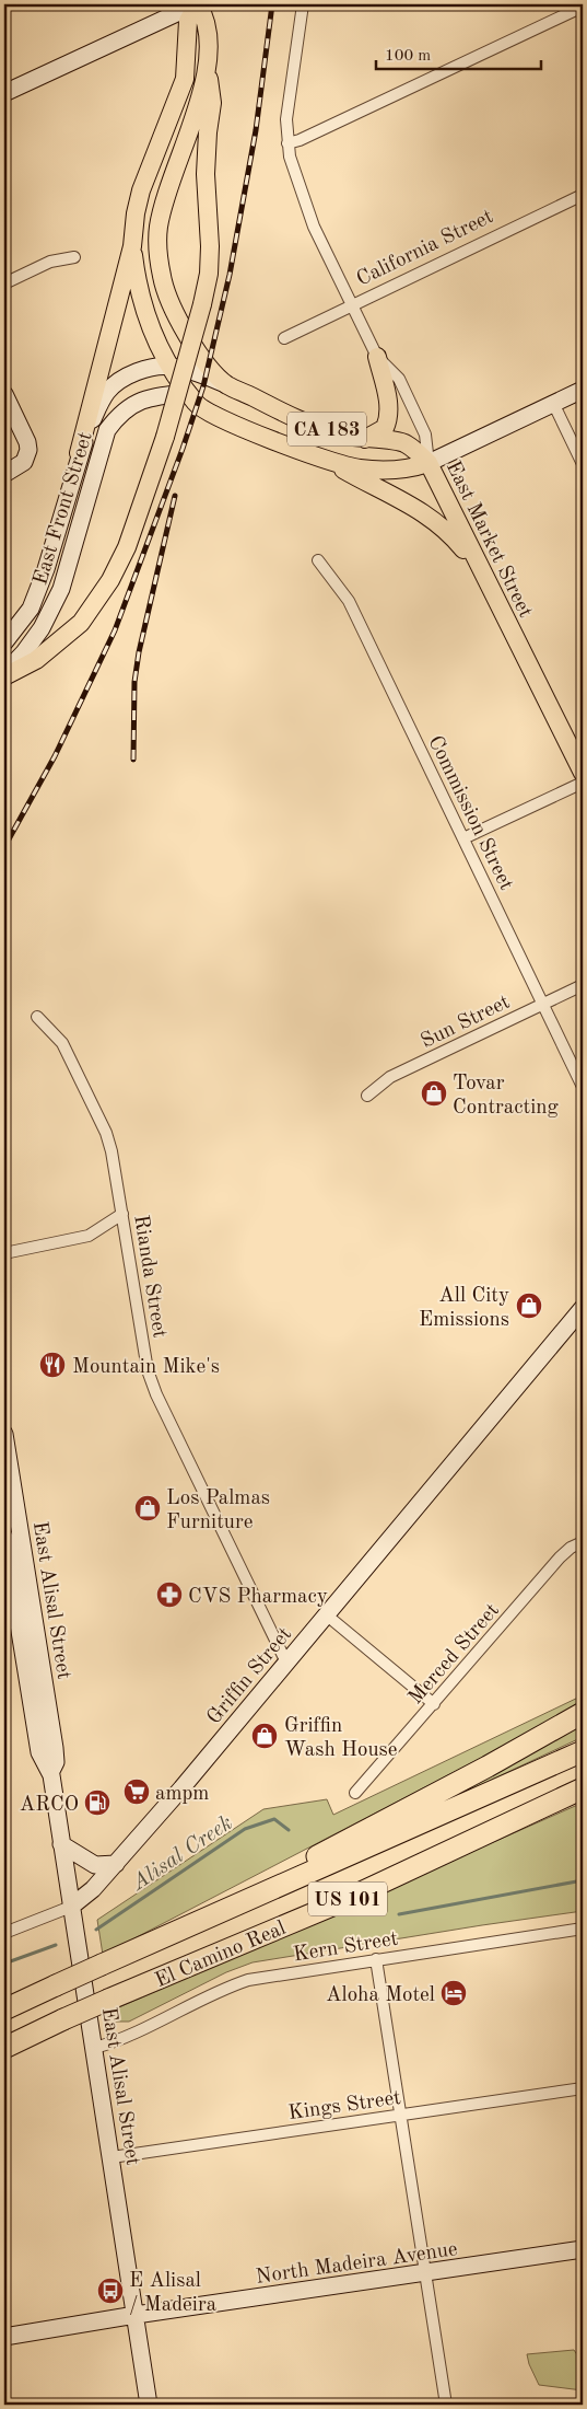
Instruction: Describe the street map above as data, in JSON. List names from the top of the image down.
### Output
{
  "streets": {
    "highway": ["US 101", "El Camino Real"],
    "main road": [
      "CA 183",
      "East Front Street",
      "East Market Street",
      "East Alisal Street",
      "Griffin Street",
      "North Madeira Avenue"
    ],
    "street": [
      "California Street",
      "Commission Street",
      "Sun Street",
      "Rianda Street",
      "Merced Street",
      "Kern Street",
      "Kings Street"
    ]
  },
  "crossings": [
    ["California Street", "East Market Street"],
    ["CA 183", "East Front Street"],
    ["East Front Street", "East Market Street"],
    ["Commission Street", "Sun Street"],
    ["Rianda Street", "Griffin Street"],
    ["East Alisal Street", "Griffin Street"],
    ["East Alisal Street", "Kern Street"],
    ["East Alisal Street", "Kings Street"],
    ["East Alisal Street", "North Madeira Avenue"]
  ],
  "water": ["Alisal Creek"],
  "places": {
    "shop": [
      "Tovar Contracting",
      "All City Emissions",
      "Los Palmas Furniture",
      "Griffin Wash House"
    ],
    "restaurant": ["Mountain Mike's"],
    "pharmacy": ["CVS Pharmacy"],
    "supermarket": ["ampm"],
    "fuel station": ["ARCO"],
    "hotel": ["Aloha Motel"],
    "bus stop": ["E Alisal / Madeira"]
  },
  "scale_bar": "100 m"
}
